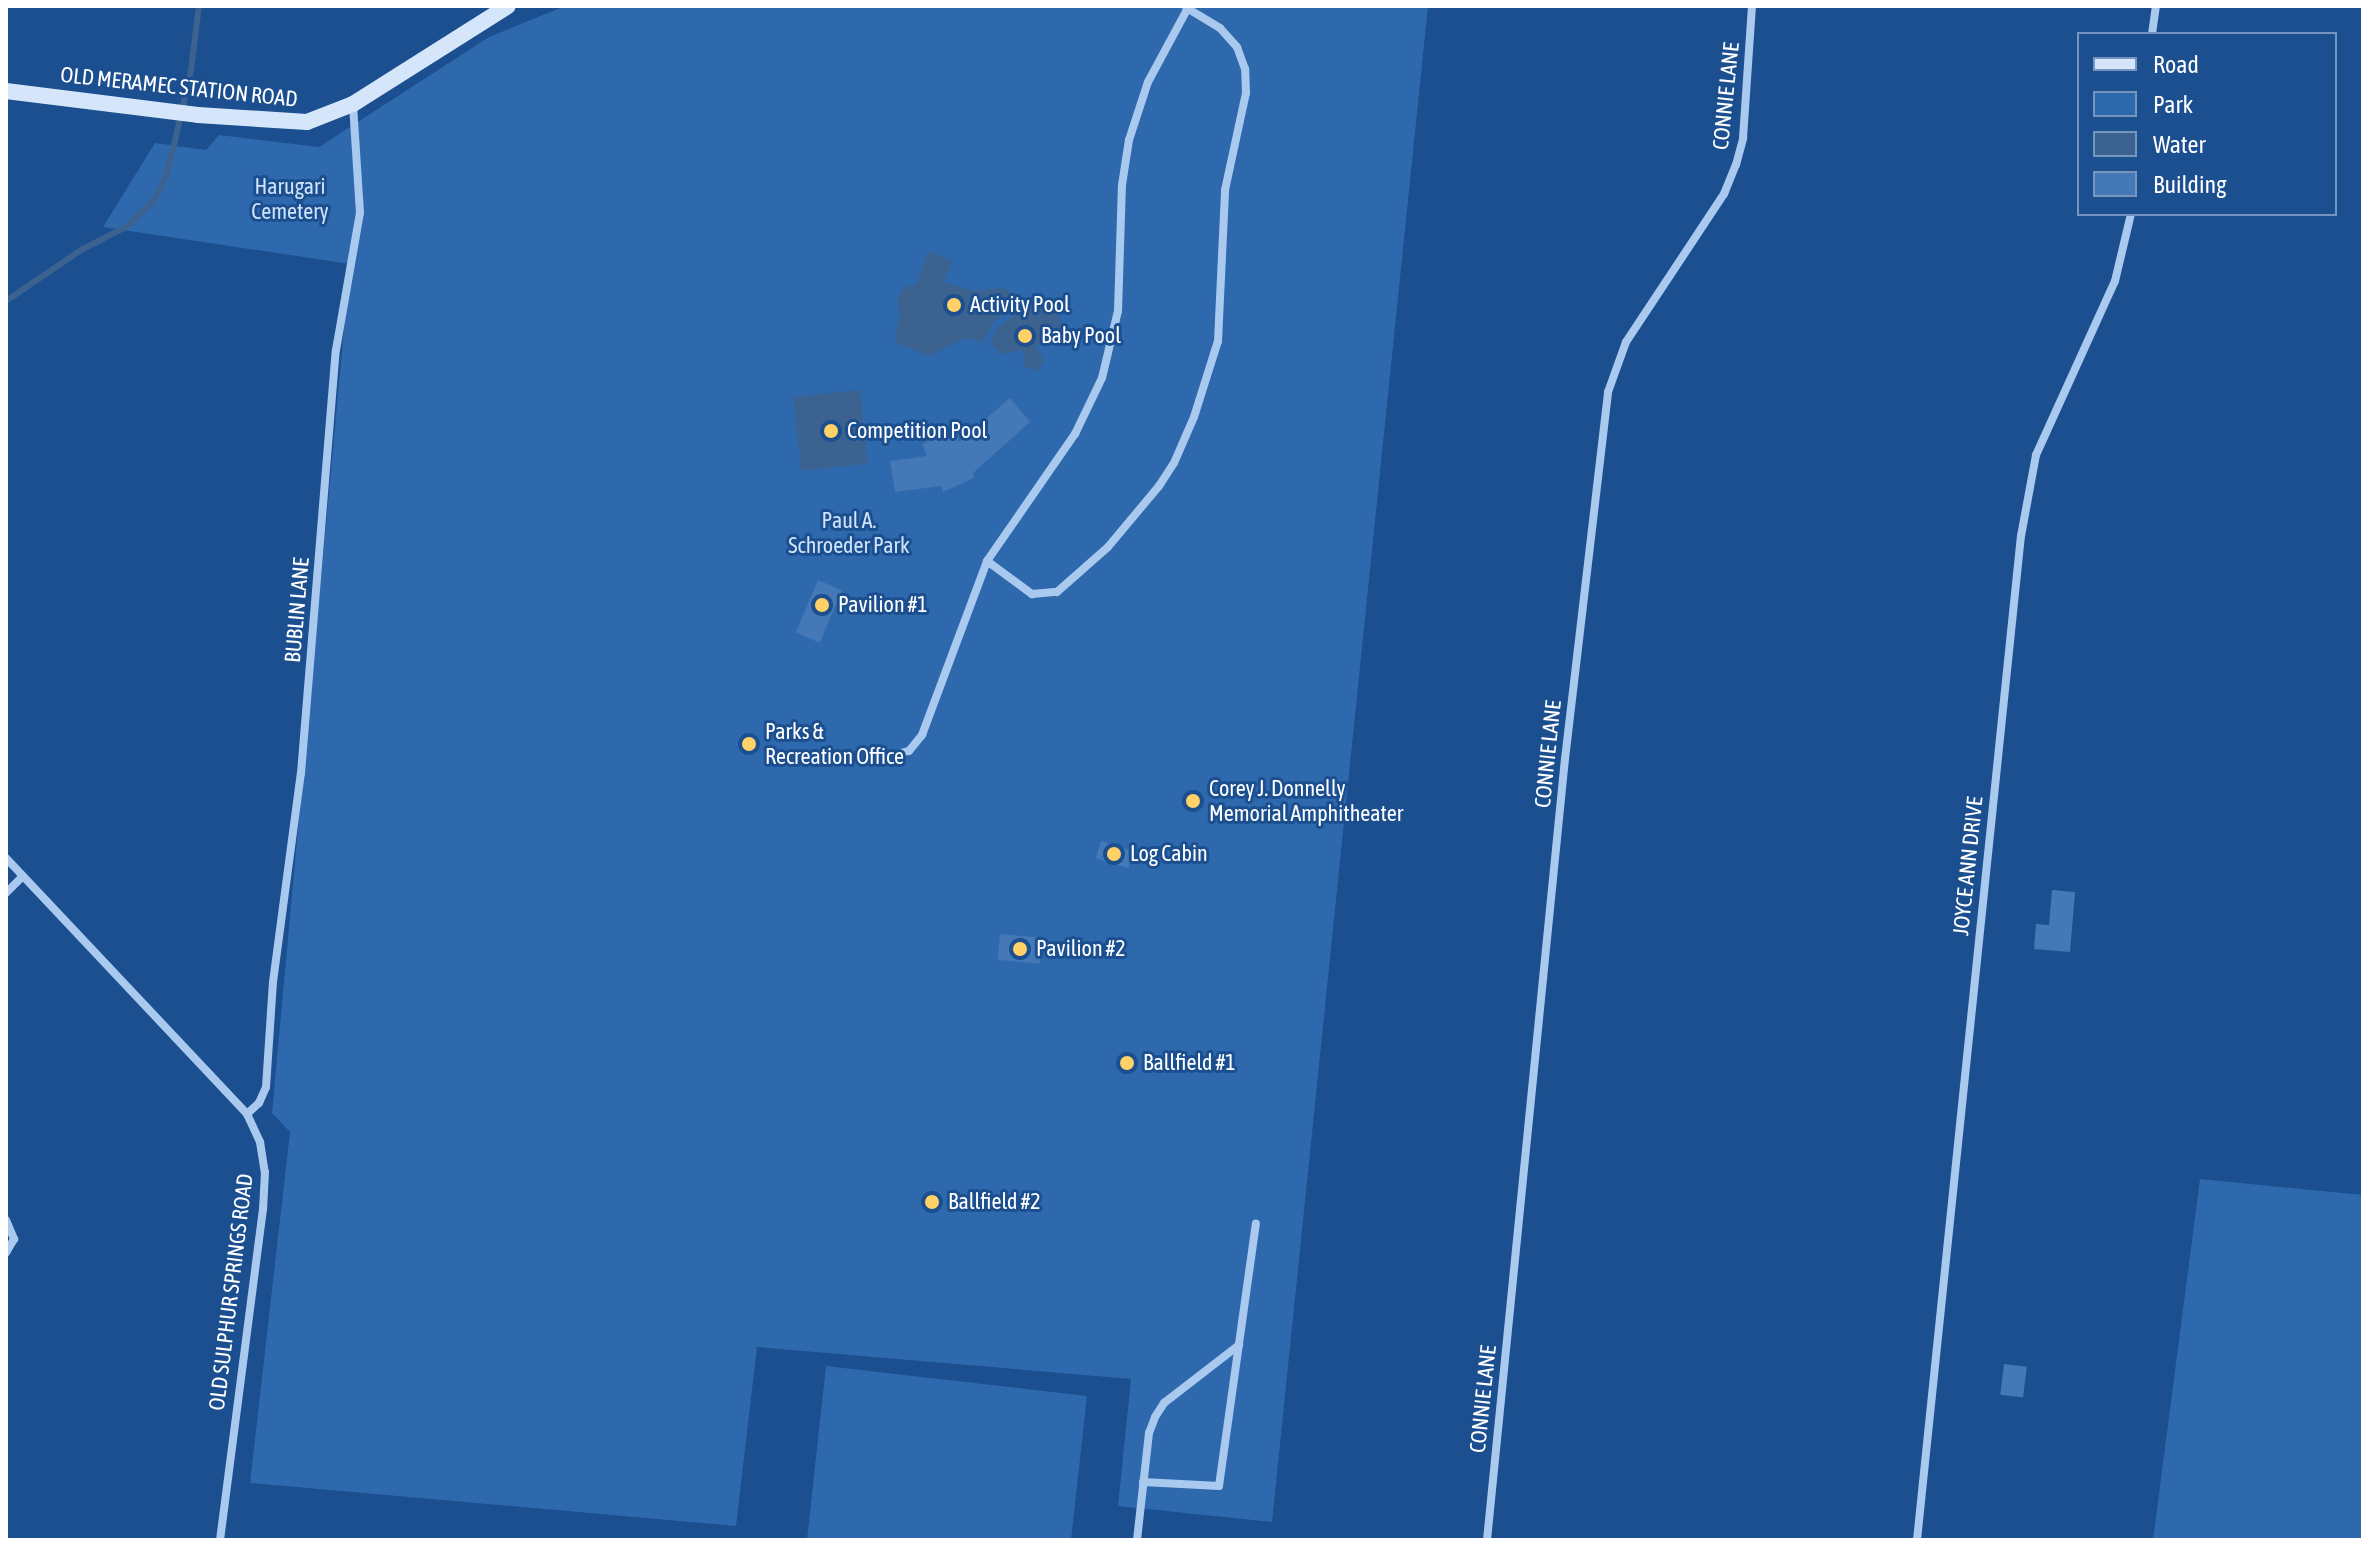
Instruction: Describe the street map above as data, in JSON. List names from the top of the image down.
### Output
{
  "streets": {
    "street": [
      "OLD MERAMEC STATION ROAD",
      "CONNIE LANE",
      "BUBLIN LANE",
      "JOYCE ANN DRIVE",
      "OLD SULPHUR SPRINGS ROAD"
    ]
  },
  "crossings": [
    ["OLD MERAMEC STATION ROAD", "BUBLIN LANE"],
    ["BUBLIN LANE", "OLD SULPHUR SPRINGS ROAD"]
  ],
  "parks": ["Harugari Cemetery", "Paul A. Schroeder Park"],
  "places": [
    "Activity Pool",
    "Baby Pool",
    "Competition Pool",
    "Pavilion #1",
    "Parks & Recreation Office",
    "Corey J. Donnelly Memorial Amphitheater",
    "Log Cabin",
    "Pavilion #2",
    "Ballfield #1",
    "Ballfield #2"
  ],
  "legend": [
    "Road",
    "Park",
    "Water",
    "Building"
  ]
}
